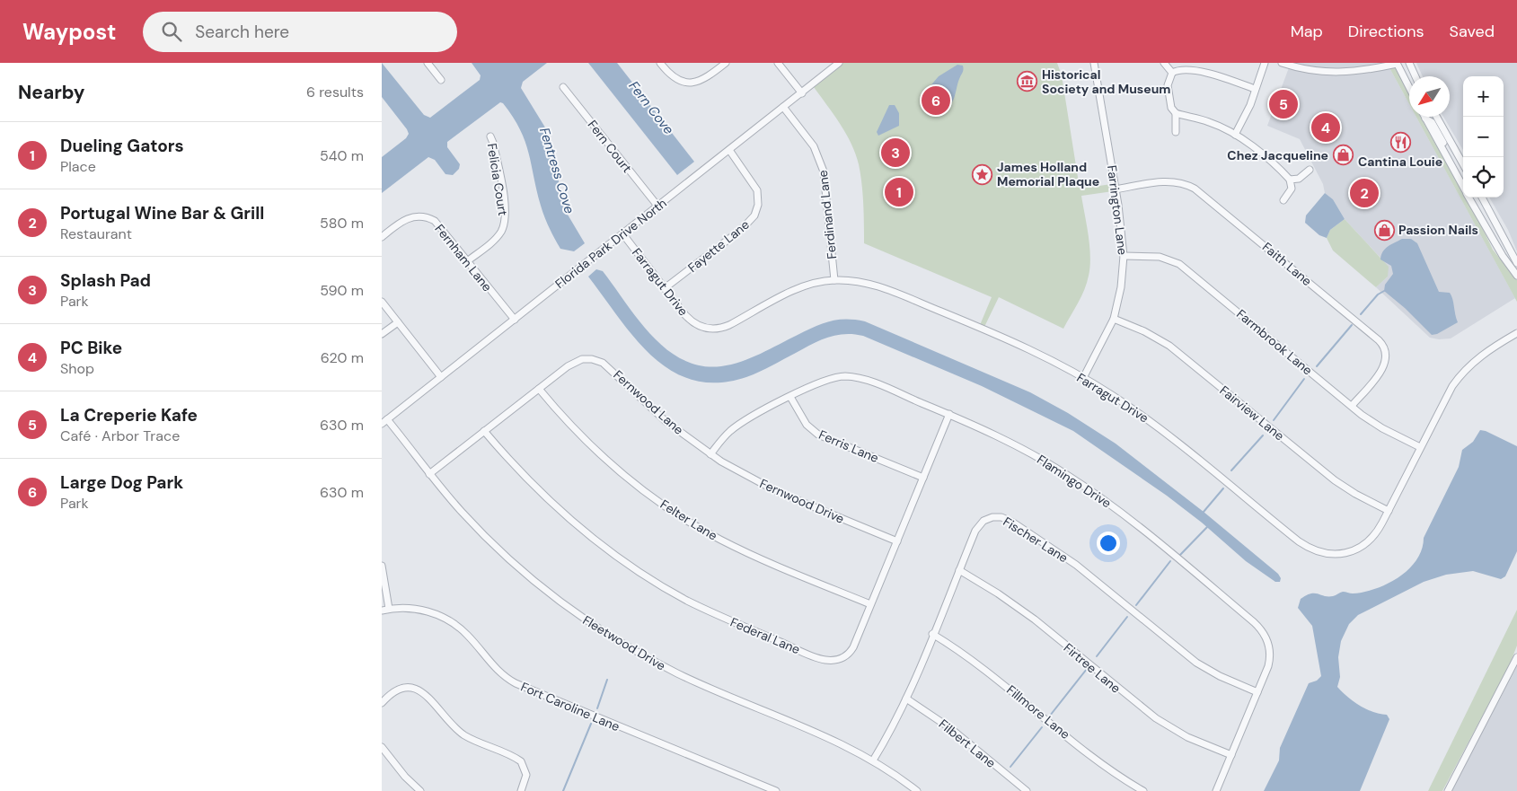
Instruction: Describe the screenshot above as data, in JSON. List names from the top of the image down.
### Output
{
  "streets": {
    "street": [
      "Fern Court",
      "Felicia Court",
      "Farrington Lane",
      "Ferdinand Lane",
      "Florida Park Drive North",
      "Fayette Lane",
      "Fernham Lane",
      "Faith Lane",
      "Farragut Drive",
      "Farmbrook Lane",
      "Fernwood Lane",
      "Fairview Lane",
      "Ferris Lane",
      "Flamingo Drive",
      "Fernwood Drive",
      "Felter Lane",
      "Fischer Lane",
      "Federal Lane",
      "Fleetwood Drive",
      "Firtree Lane",
      "Fort Caroline Lane",
      "Fillmore Lane",
      "Filbert Lane"
    ]
  },
  "crossings": [
    ["Fern Court", "Florida Park Drive North"],
    ["Felicia Court", "Fernham Lane"],
    ["Farrington Lane", "Faith Lane"],
    ["Farrington Lane", "Farragut Drive"],
    ["Farrington Lane", "Farmbrook Lane"],
    ["Farrington Lane", "Fairview Lane"],
    ["Ferdinand Lane", "Florida Park Drive North"],
    ["Ferdinand Lane", "Farragut Drive"],
    ["Florida Park Drive North", "Fayette Lane"],
    ["Florida Park Drive North", "Fernham Lane"],
    ["Florida Park Drive North", "Farragut Drive"],
    ["Florida Park Drive North", "Fleetwood Drive"],
    ["Fayette Lane", "Farragut Drive"],
    ["Faith Lane", "Farmbrook Lane"],
    ["Farragut Drive", "Farmbrook Lane"],
    ["Farragut Drive", "Fairview Lane"],
    ["Fernwood Lane", "Flamingo Drive"],
    ["Fernwood Lane", "Fernwood Drive"],
    ["Fernwood Lane", "Felter Lane"],
    ["Ferris Lane", "Flamingo Drive"],
    ["Ferris Lane", "Federal Lane"],
    ["Flamingo Drive", "Fernwood Drive"],
    ["Flamingo Drive", "Fischer Lane"],
    ["Flamingo Drive", "Federal Lane"],
    ["Flamingo Drive", "Firtree Lane"],
    ["Fernwood Drive", "Federal Lane"],
    ["Felter Lane", "Federal Lane"],
    ["Fischer Lane", "Fleetwood Drive"],
    ["Fischer Lane", "Firtree Lane"],
    ["Fischer Lane", "Fillmore Lane"],
    ["Fischer Lane", "Filbert Lane"]
  ],
  "water": ["Fern Cove", "Fentress Cove"],
  "places": {
    "museum": ["Historical Society and Museum"],
    "restaurant": ["Cantina Louie"],
    "shop": ["Chez Jacqueline", "Passion Nails"],
    "place": ["James Holland Memorial Plaque"]
  },
  "north": "bottom left",
  "page": {
    "header": "Waypost",
    "search": "Search here",
    "nav": ["Map", "Directions", "Saved"],
    "heading": ["Nearby", "6 results"],
    "map_buttons": ["+", "−"],
    "pins": [
      "6",
      "5",
      "4",
      "3",
      "1",
      "2"
    ],
    "list": [
      {
        "mark": "1",
        "name": "Dueling Gators",
        "note": "Place",
        "value": "540 m"
      },
      {
        "mark": "2",
        "name": "Portugal Wine Bar & Grill",
        "note": "Restaurant",
        "value": "580 m"
      },
      {
        "mark": "3",
        "name": "Splash Pad",
        "note": "Park",
        "value": "590 m"
      },
      {
        "mark": "4",
        "name": "PC Bike",
        "note": "Shop",
        "value": "620 m"
      },
      {
        "mark": "5",
        "name": "La Creperie Kafe",
        "note": "Café · Arbor Trace",
        "value": "630 m"
      },
      {
        "mark": "6",
        "name": "Large Dog Park",
        "note": "Park",
        "value": "630 m"
      }
    ]
  }
}
